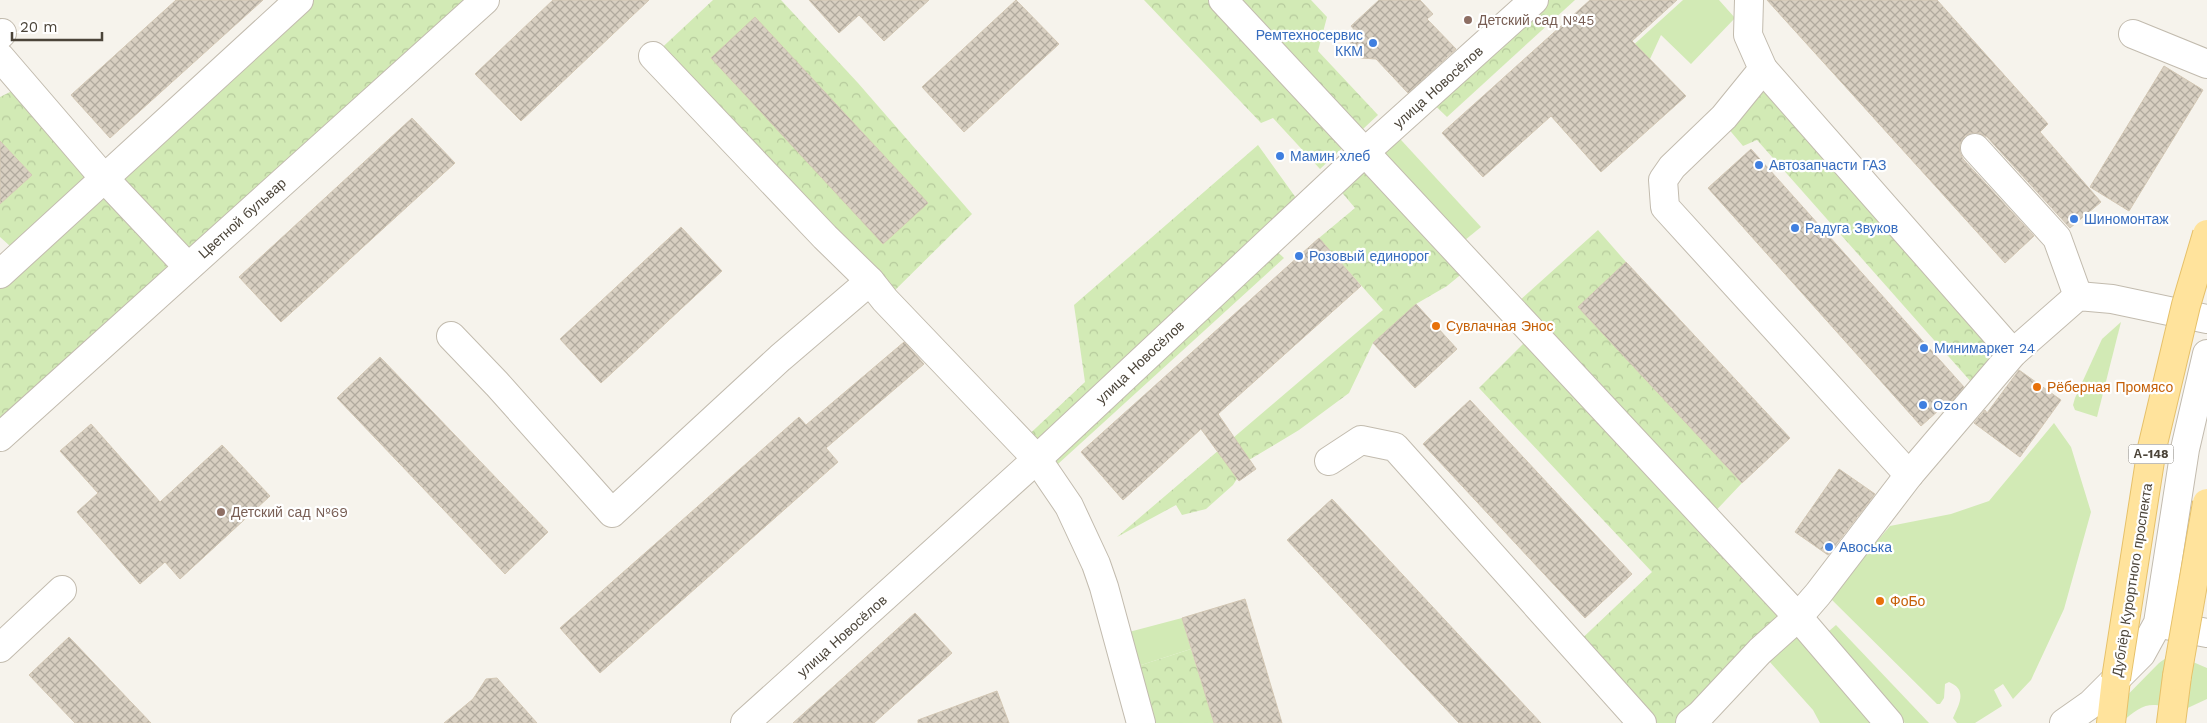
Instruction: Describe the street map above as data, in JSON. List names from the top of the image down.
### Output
{
  "streets": {
    "main road": ["А-148", "Дублёр Курортного проспекта"],
    "street": ["улица Новосёлов", "Цветной бульвар"]
  },
  "places": [
    "Детский сад №45",
    "Ремтехносервис ККМ",
    "Мамин хлеб",
    "Автозапчасти ГАЗ",
    "Шиномонтаж",
    "Радуга Звуков",
    "Розовый единорог",
    "Сувлачная Энос",
    "Минимаркет 24",
    "Рёберная Промясо",
    "Ozon",
    "Детский сад №69",
    "Авоська",
    "ФоБо"
  ],
  "scale_bar": "20 m"
}
